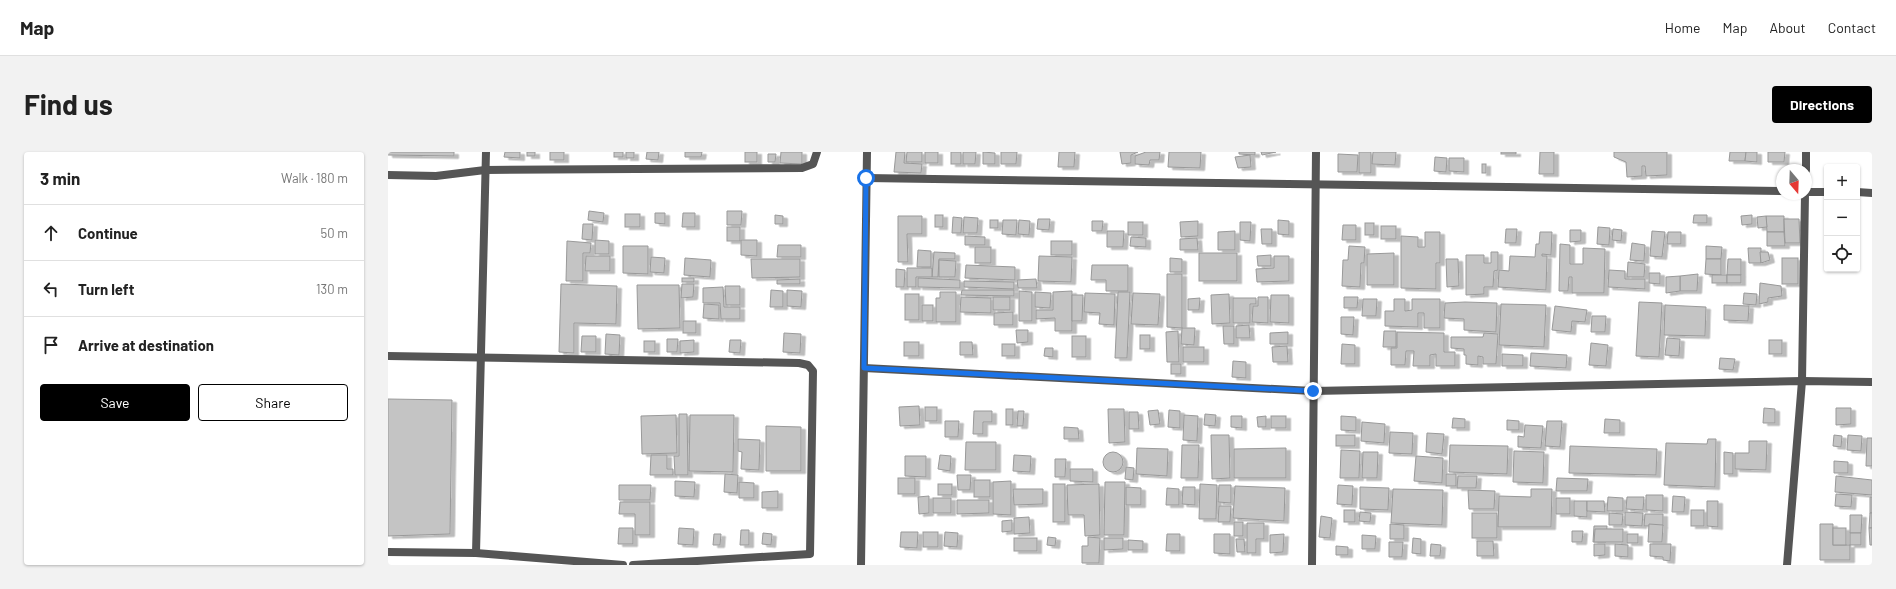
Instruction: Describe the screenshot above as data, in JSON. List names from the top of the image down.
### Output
{
  "north": "bottom",
  "page": {
    "header": "Map",
    "nav": [
      "Home",
      "Map",
      "About",
      "Contact"
    ],
    "buttons": [
      "Directions",
      ["Save", "Share"]
    ],
    "title": "Find us",
    "heading": ["3 min", "Walk · 180 m"],
    "map_buttons": ["+", "−"],
    "list": [
      ["Continue", "50 m"],
      ["Turn left", "130 m"],
      "Arrive at destination"
    ]
  }
}
